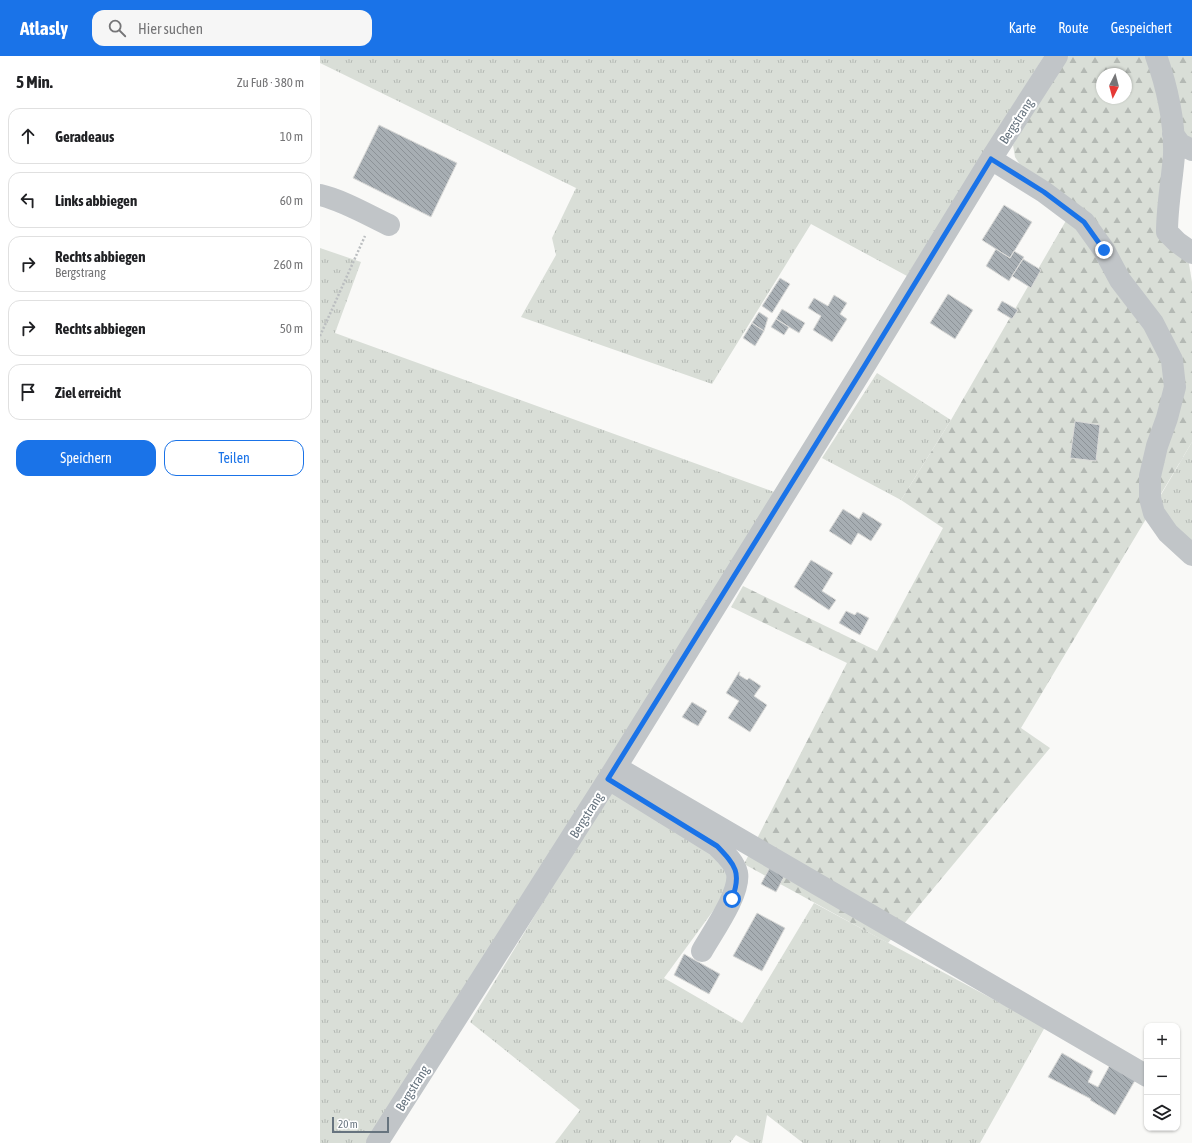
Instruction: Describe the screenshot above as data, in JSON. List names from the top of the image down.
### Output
{
  "streets": {
    "street": ["Bergstrang"]
  },
  "scale_bar": "20 m",
  "north": "bottom",
  "page": {
    "header": "Atlasly",
    "search": "Hier suchen",
    "nav": ["Karte", "Route", "Gespeichert"],
    "heading": ["5 Min.", "Zu Fuß · 380 m"],
    "list": [
      ["Geradeaus", "10 m"],
      ["Links abbiegen", "60 m"],
      ["Rechts abbiegen", "Bergstrang", "260 m"],
      ["Rechts abbiegen", "50 m"],
      "Ziel erreicht"
    ],
    "buttons": ["Speichern", "Teilen"],
    "map_buttons": ["+", "−"],
    "scale": "20 m"
  }
}
